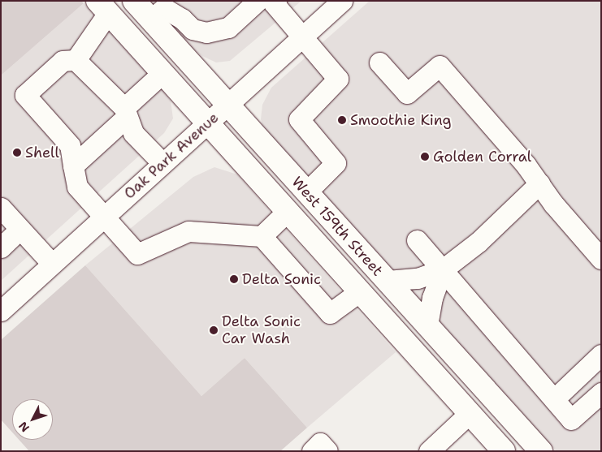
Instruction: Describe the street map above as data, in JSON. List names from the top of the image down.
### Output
{
  "streets": {
    "main road": ["West 159th Street"],
    "street": ["Oak Park Avenue"]
  },
  "crossings": [
    ["Oak Park Avenue", "West 159th Street"]
  ],
  "places": [
    "Smoothie King",
    "Shell",
    "Golden Corral",
    "Delta Sonic",
    "Delta Sonic Car Wash"
  ],
  "north": "bottom left"
}
